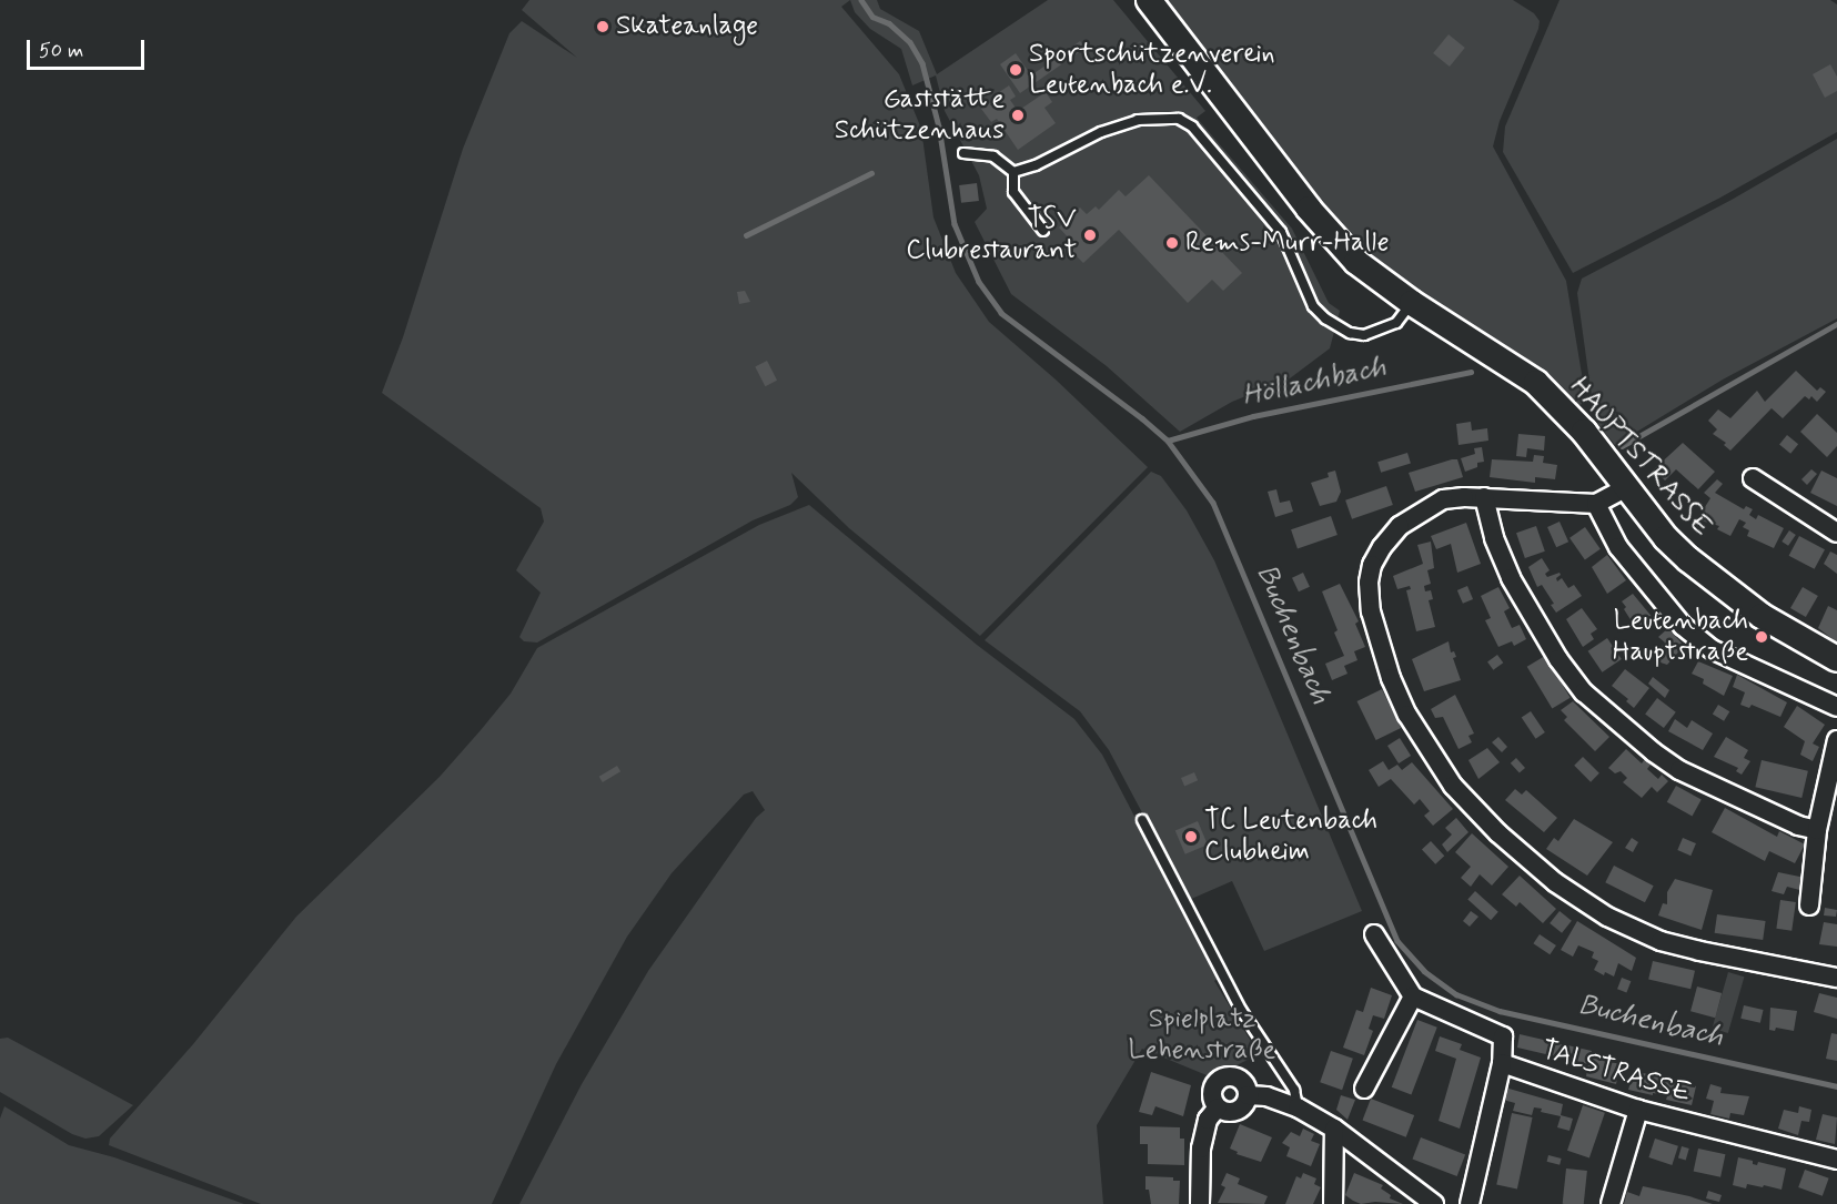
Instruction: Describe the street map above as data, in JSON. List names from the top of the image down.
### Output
{
  "streets": {
    "street": ["HAUPTSTRASSE", "TALSTRASSE"]
  },
  "water": ["Höllachbach", "Buchenbach"],
  "parks": ["Spielplatz Lehenstraße"],
  "places": [
    "Skateanlage",
    "Sportschützenverein Leutenbach e.V.",
    "Gaststätte Schützenhaus",
    "TSV Clubrestaurant",
    "Rems-Murr-Halle",
    "Leutenbach Hauptstraße",
    "TC Leutenbach Clubheim"
  ],
  "scale_bar": "50 m"
}
